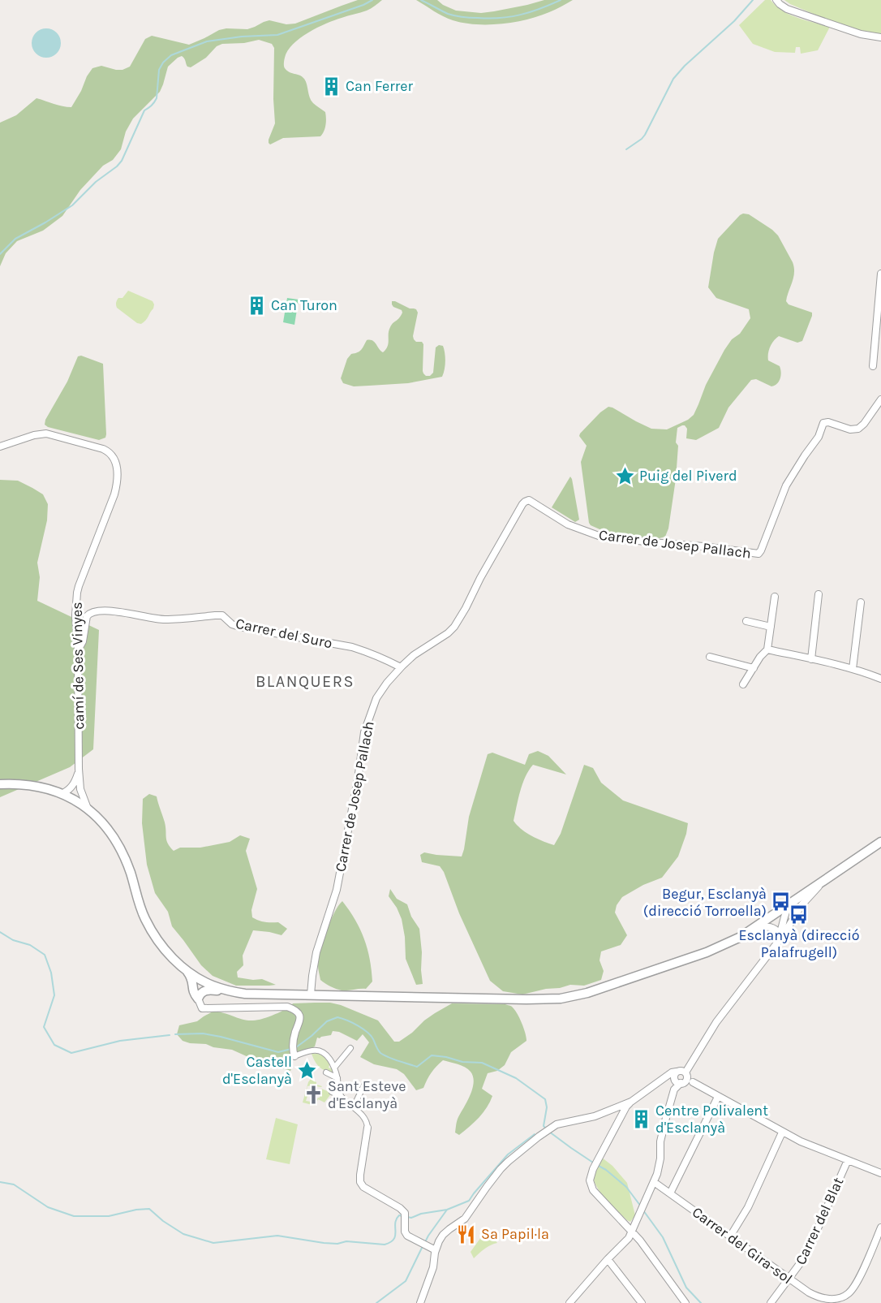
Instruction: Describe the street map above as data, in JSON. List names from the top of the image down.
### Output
{
  "streets": {
    "street": [
      "Carrer de Josep Pallach",
      "Carrer del Suro",
      "camí de Ses Vinyes",
      "Carrer del Blat",
      "Carrer del Gira-sol"
    ]
  },
  "crossings": [
    ["Carrer de Josep Pallach", "Carrer del Suro"],
    ["Carrer del Suro", "camí de Ses Vinyes"],
    ["Carrer del Blat", "Carrer del Gira-sol"]
  ],
  "districts": ["BLANQUERS"],
  "places": {
    "building": ["Can Ferrer", "Can Turon", "Centre Polivalent d'Esclanyà"],
    "place": ["Puig del Piverd", "Castell d'Esclanyà"],
    "bus stop": ["Begur, Esclanyà (direcció Torroella)", "Esclanyà (direcció Palafrugell)"],
    "church": ["Sant Esteve d'Esclanyà"],
    "restaurant": ["Sa Papil·la"]
  }
}
